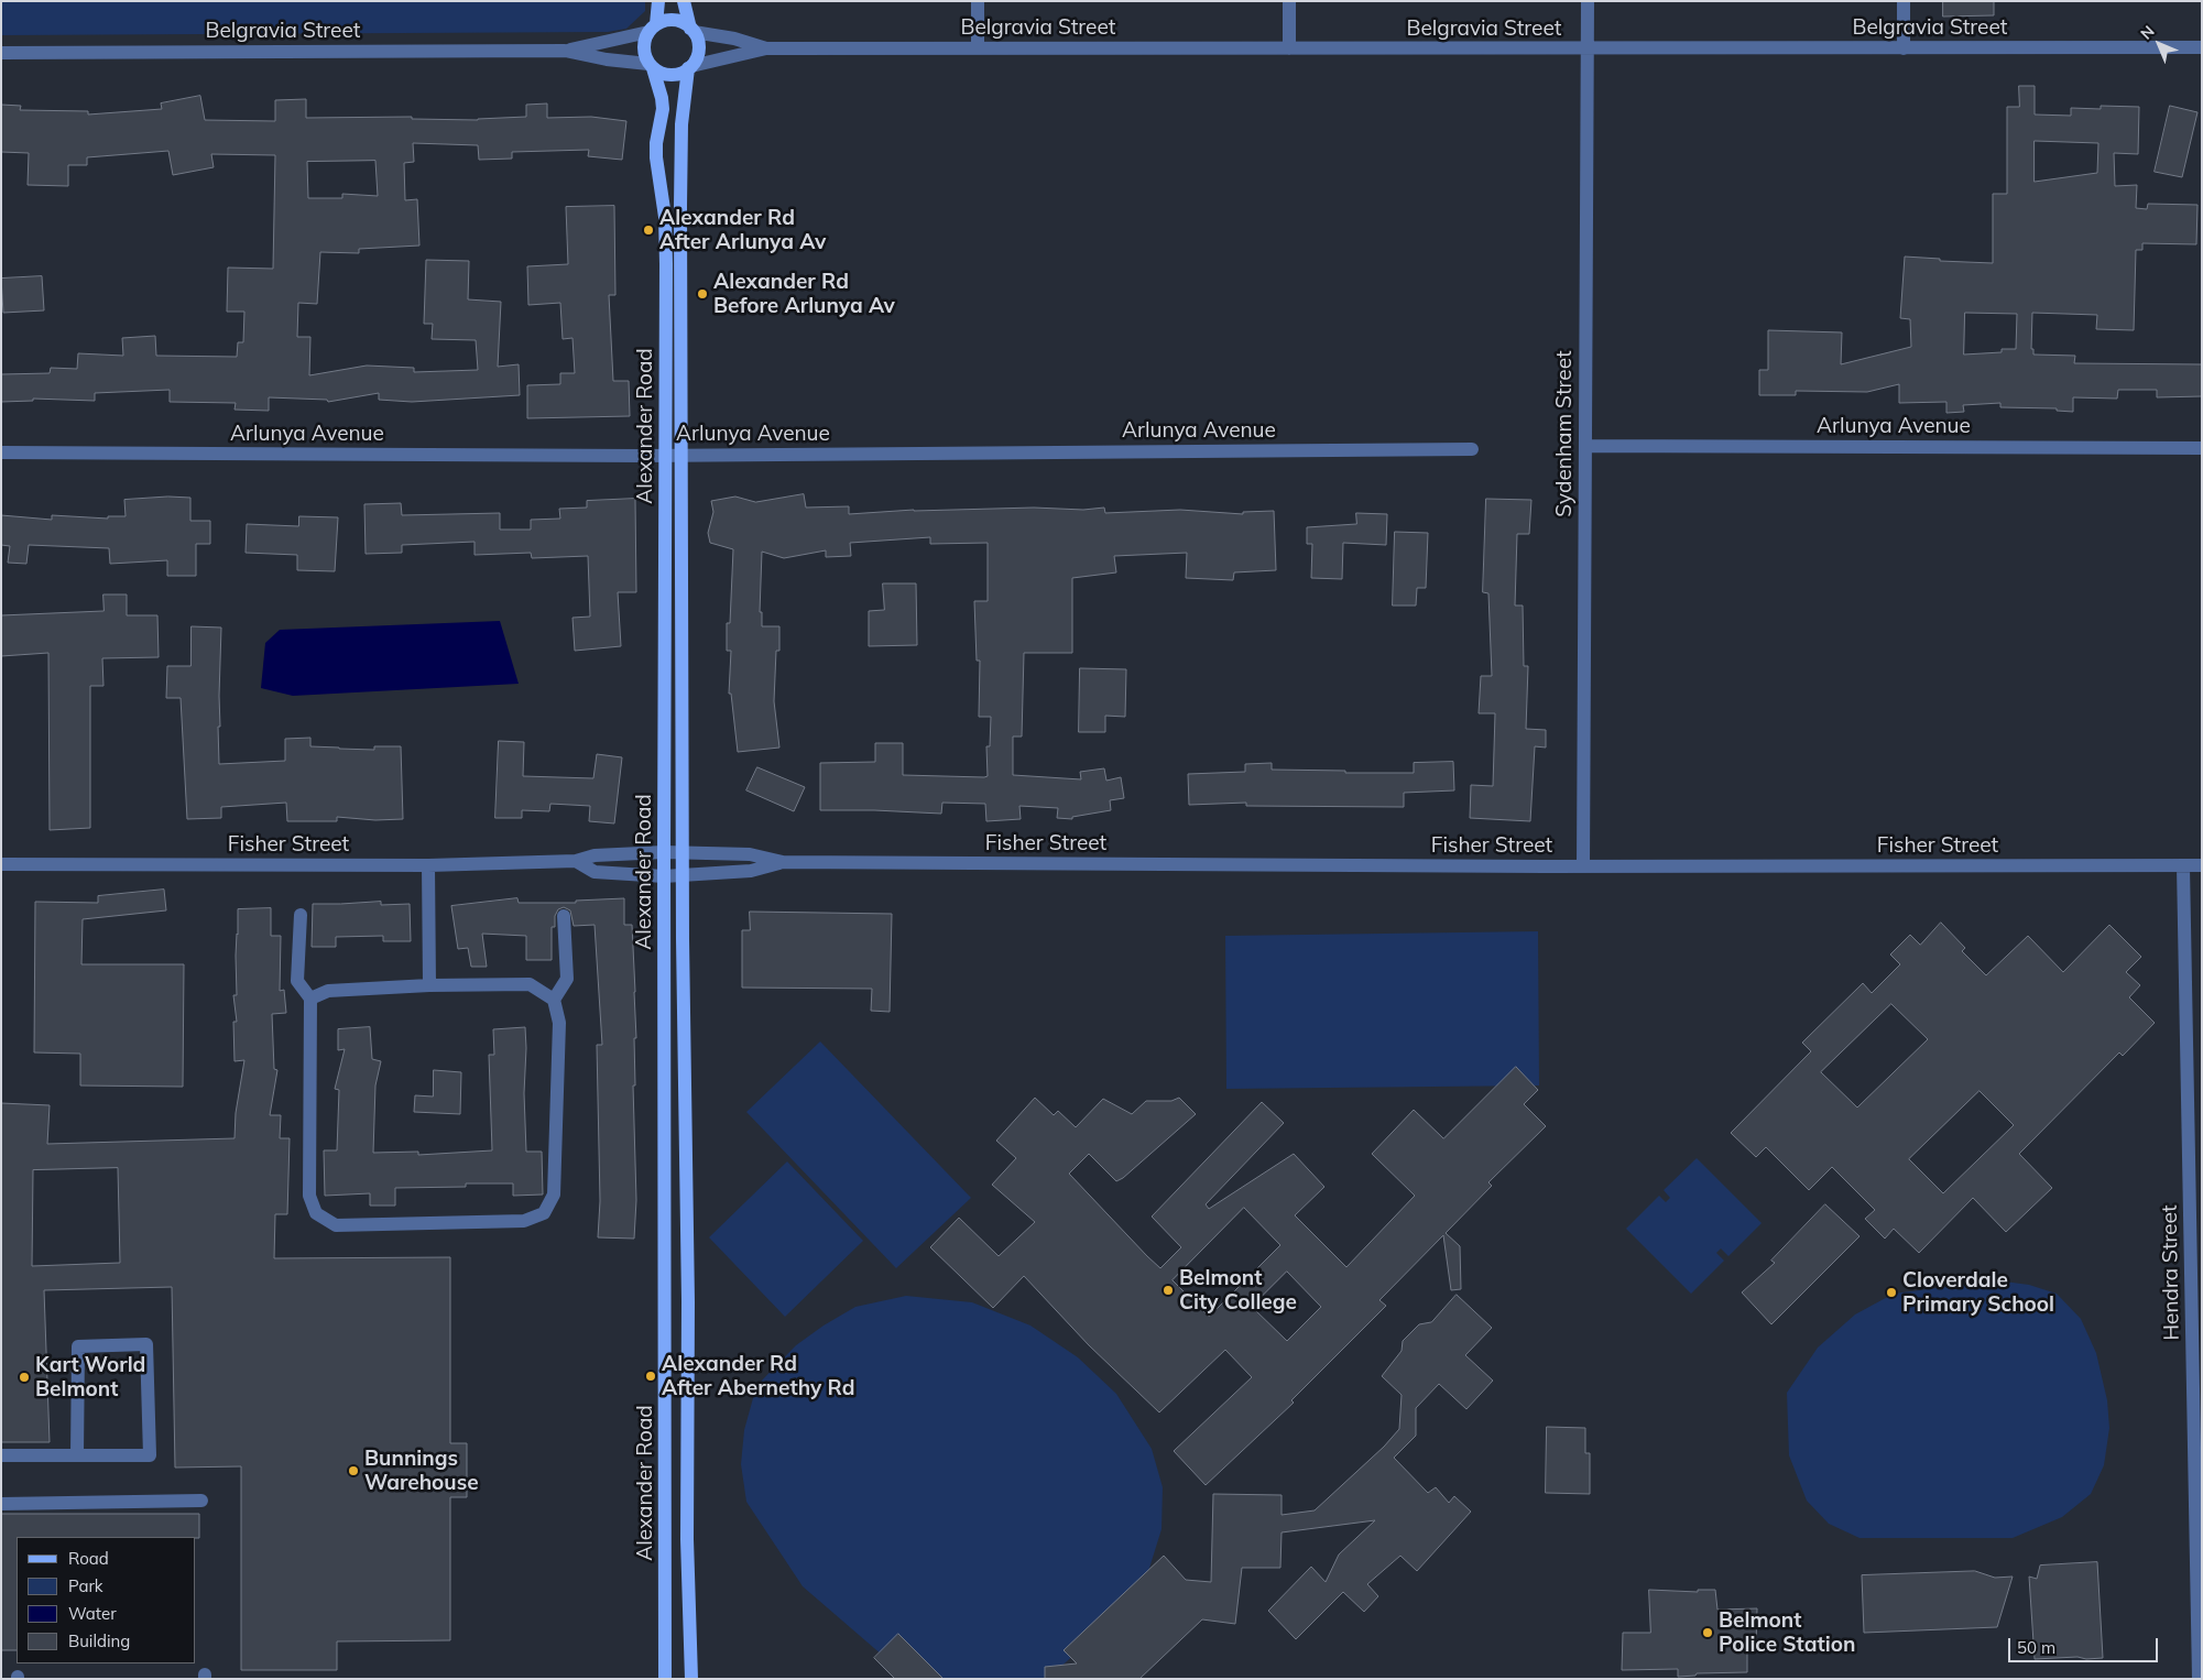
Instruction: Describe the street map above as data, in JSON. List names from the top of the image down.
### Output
{
  "streets": {
    "main road": ["Alexander Road"],
    "street": [
      "Belgravia Street",
      "Arlunya Avenue",
      "Sydenham Street",
      "Fisher Street",
      "Hendra Street"
    ]
  },
  "crossings": [
    ["Belgravia Street", "Alexander Road"],
    ["Belgravia Street", "Sydenham Street"],
    ["Alexander Road", "Arlunya Avenue"],
    ["Alexander Road", "Fisher Street"],
    ["Arlunya Avenue", "Sydenham Street"],
    ["Sydenham Street", "Fisher Street"],
    ["Fisher Street", "Hendra Street"]
  ],
  "places": [
    "Alexander Rd After Arlunya Av",
    "Alexander Rd Before Arlunya Av",
    "Belmont City College",
    "Cloverdale Primary School",
    "Alexander Rd After Abernethy Rd",
    "Kart World Belmont",
    "Bunnings Warehouse",
    "Belmont Police Station"
  ],
  "legend": [
    "Road",
    "Park",
    "Water",
    "Building"
  ],
  "scale_bar": "50 m",
  "north": "top left"
}
